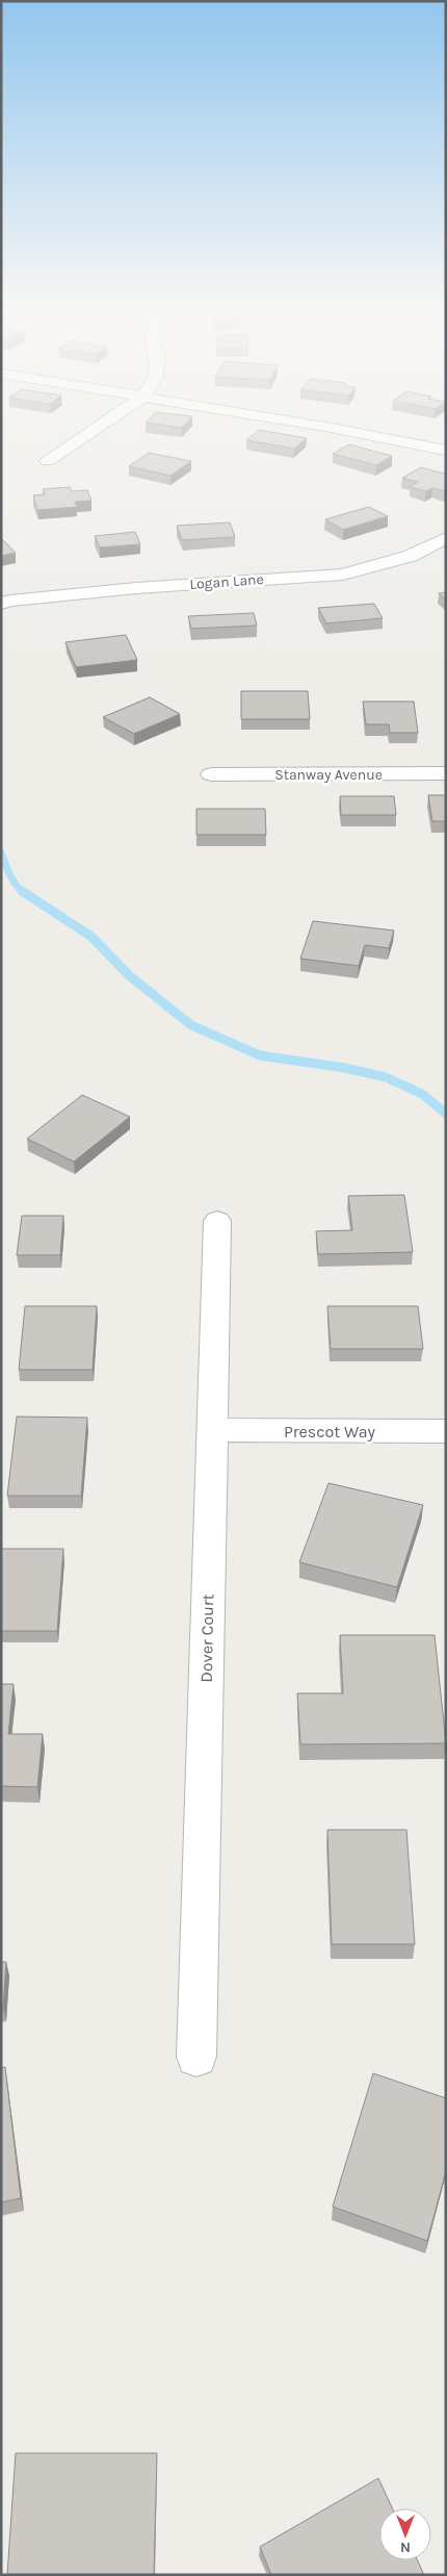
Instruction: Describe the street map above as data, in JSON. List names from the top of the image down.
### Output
{
  "streets": {
    "street": [
      "Logan Lane",
      "Stanway Avenue",
      "Prescot Way",
      "Dover Court"
    ]
  },
  "crossings": [
    ["Prescot Way", "Dover Court"]
  ],
  "north": "bottom"
}
